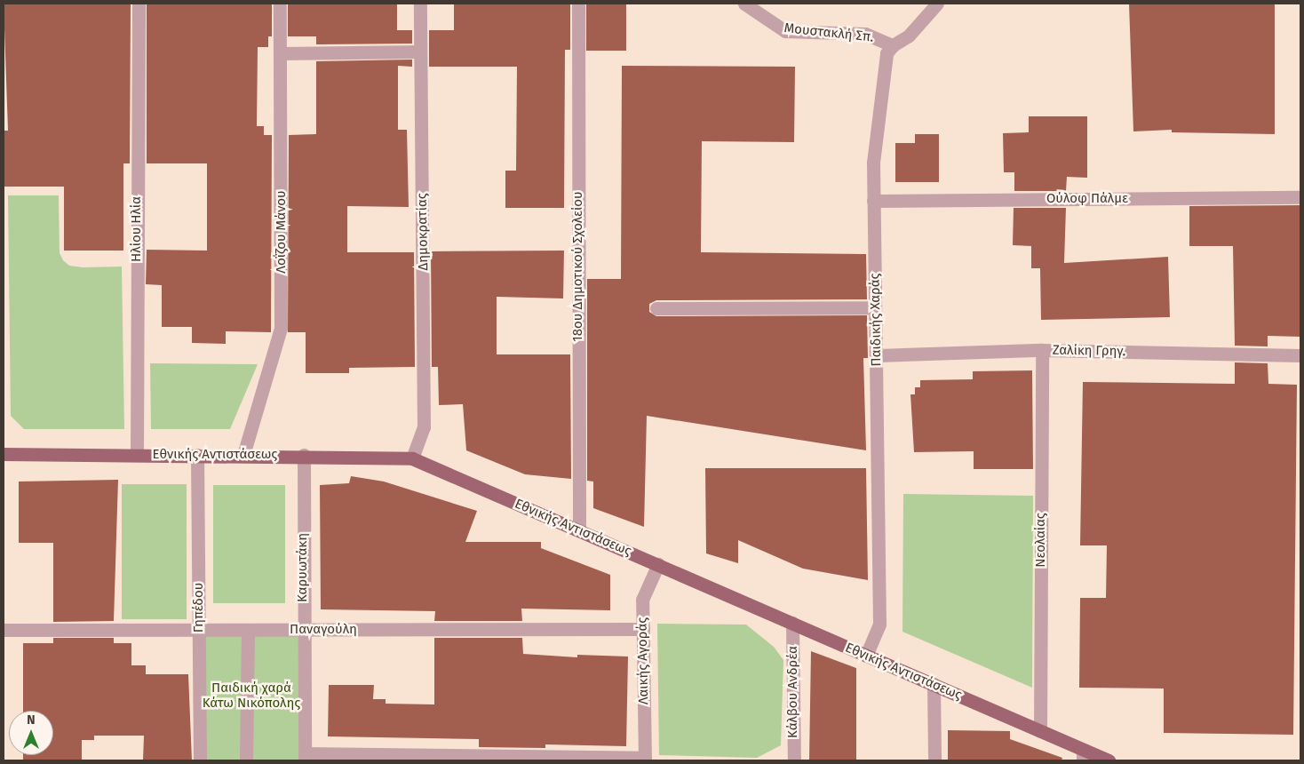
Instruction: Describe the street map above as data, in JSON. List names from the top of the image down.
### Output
{
  "streets": {
    "main road": ["Εθνικής Αντιστάσεως"],
    "street": [
      "Μουστακλή Σπ.",
      "Ούλοφ Πάλμε",
      "Ηλίου Ηλία",
      "Λοΐζου Μάνου",
      "Δημοκρατίας",
      "18ου Δημοτικού Σχολείου",
      "Παιδικής Χαράς",
      "Ζαλίκη Γρηγ.",
      "Νεολαίας",
      "Καρυωτάκη",
      "Γηπέδου",
      "Παναγούλη",
      "Λαικής Αγοράς",
      "Κάλβου Ανδρέα"
    ]
  },
  "crossings": [
    ["Μουστακλή Σπ.", "Παιδικής Χαράς"],
    ["Ούλοφ Πάλμε", "Παιδικής Χαράς"],
    ["Ηλίου Ηλία", "Εθνικής Αντιστάσεως"],
    ["Λοΐζου Μάνου", "Εθνικής Αντιστάσεως"],
    ["Δημοκρατίας", "Εθνικής Αντιστάσεως"],
    ["18ου Δημοτικού Σχολείου", "Εθνικής Αντιστάσεως"],
    ["Παιδικής Χαράς", "Ζαλίκη Γρηγ."],
    ["Παιδικής Χαράς", "Εθνικής Αντιστάσεως"],
    ["Ζαλίκη Γρηγ.", "Νεολαίας"],
    ["Εθνικής Αντιστάσεως", "Νεολαίας"],
    ["Εθνικής Αντιστάσεως", "Καρυωτάκη"],
    ["Εθνικής Αντιστάσεως", "Γηπέδου"],
    ["Εθνικής Αντιστάσεως", "Λαικής Αγοράς"],
    ["Εθνικής Αντιστάσεως", "Κάλβου Ανδρέα"],
    ["Καρυωτάκη", "Παναγούλη"],
    ["Γηπέδου", "Παναγούλη"],
    ["Παναγούλη", "Λαικής Αγοράς"]
  ],
  "parks": ["Παιδική χαρά Κάτω Νικόπολης"],
  "north": "top"
}
